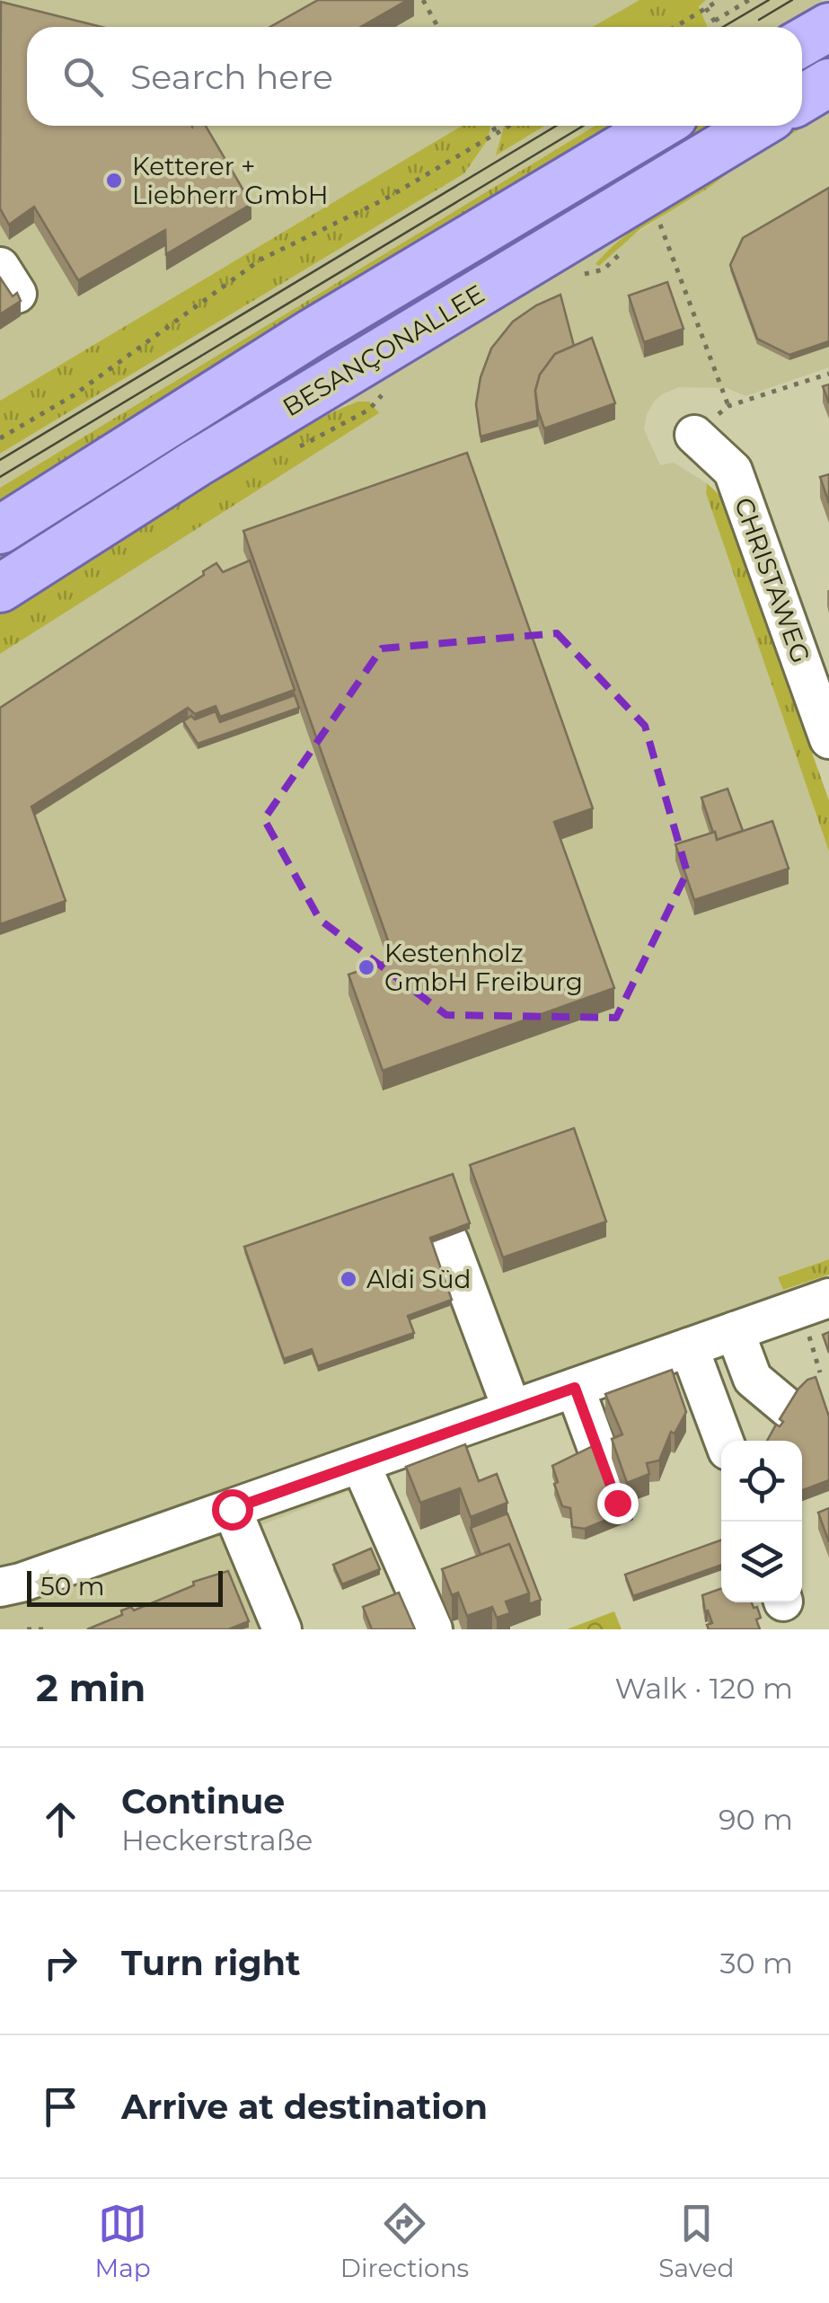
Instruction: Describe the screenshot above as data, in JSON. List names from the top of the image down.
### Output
{
  "streets": {
    "main road": ["BESANÇONALLEE"],
    "street": ["CHRISTAWEG"]
  },
  "places": ["Ketterer + Liebherr GmbH", "Kestenholz GmbH Freiburg", "Aldi Süd"],
  "scale_bar": "50 m",
  "page": {
    "search": "Search here",
    "scale": "50 m",
    "heading": ["2 min", "Walk · 120 m"],
    "list": [
      ["Continue", "Heckerstraße", "90 m"],
      ["Turn right", "30 m"],
      "Arrive at destination"
    ],
    "nav": ["Map", "Directions", "Saved"]
  }
}
